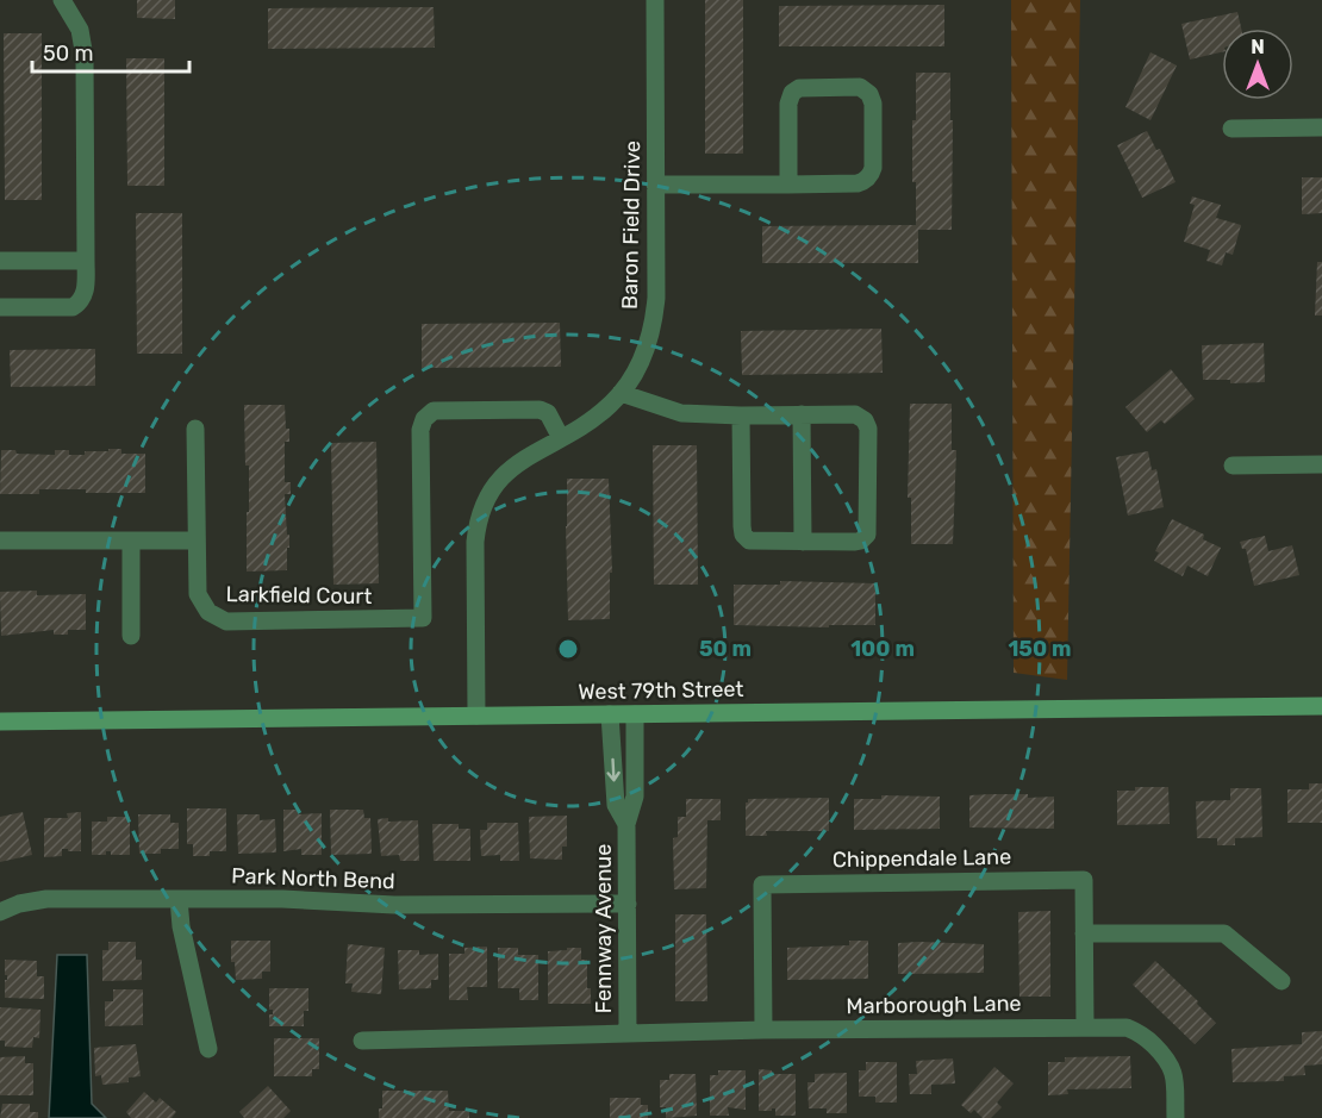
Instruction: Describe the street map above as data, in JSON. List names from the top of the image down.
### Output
{
  "streets": {
    "main road": ["West 79th Street"],
    "street": [
      "Baron Field Drive",
      "Larkfield Court",
      "Chippendale Lane",
      "Park North Bend",
      "Fennway Avenue",
      "Marborough Lane"
    ]
  },
  "crossings": [
    ["Baron Field Drive", "Larkfield Court"],
    ["Baron Field Drive", "West 79th Street"],
    ["West 79th Street", "Fennway Avenue"],
    ["Chippendale Lane", "Marborough Lane"],
    ["Park North Bend", "Fennway Avenue"],
    ["Fennway Avenue", "Marborough Lane"]
  ],
  "scale_bar": "50 m",
  "north": "top",
  "rings": ["50 m", "100 m", "150 m"]
}
